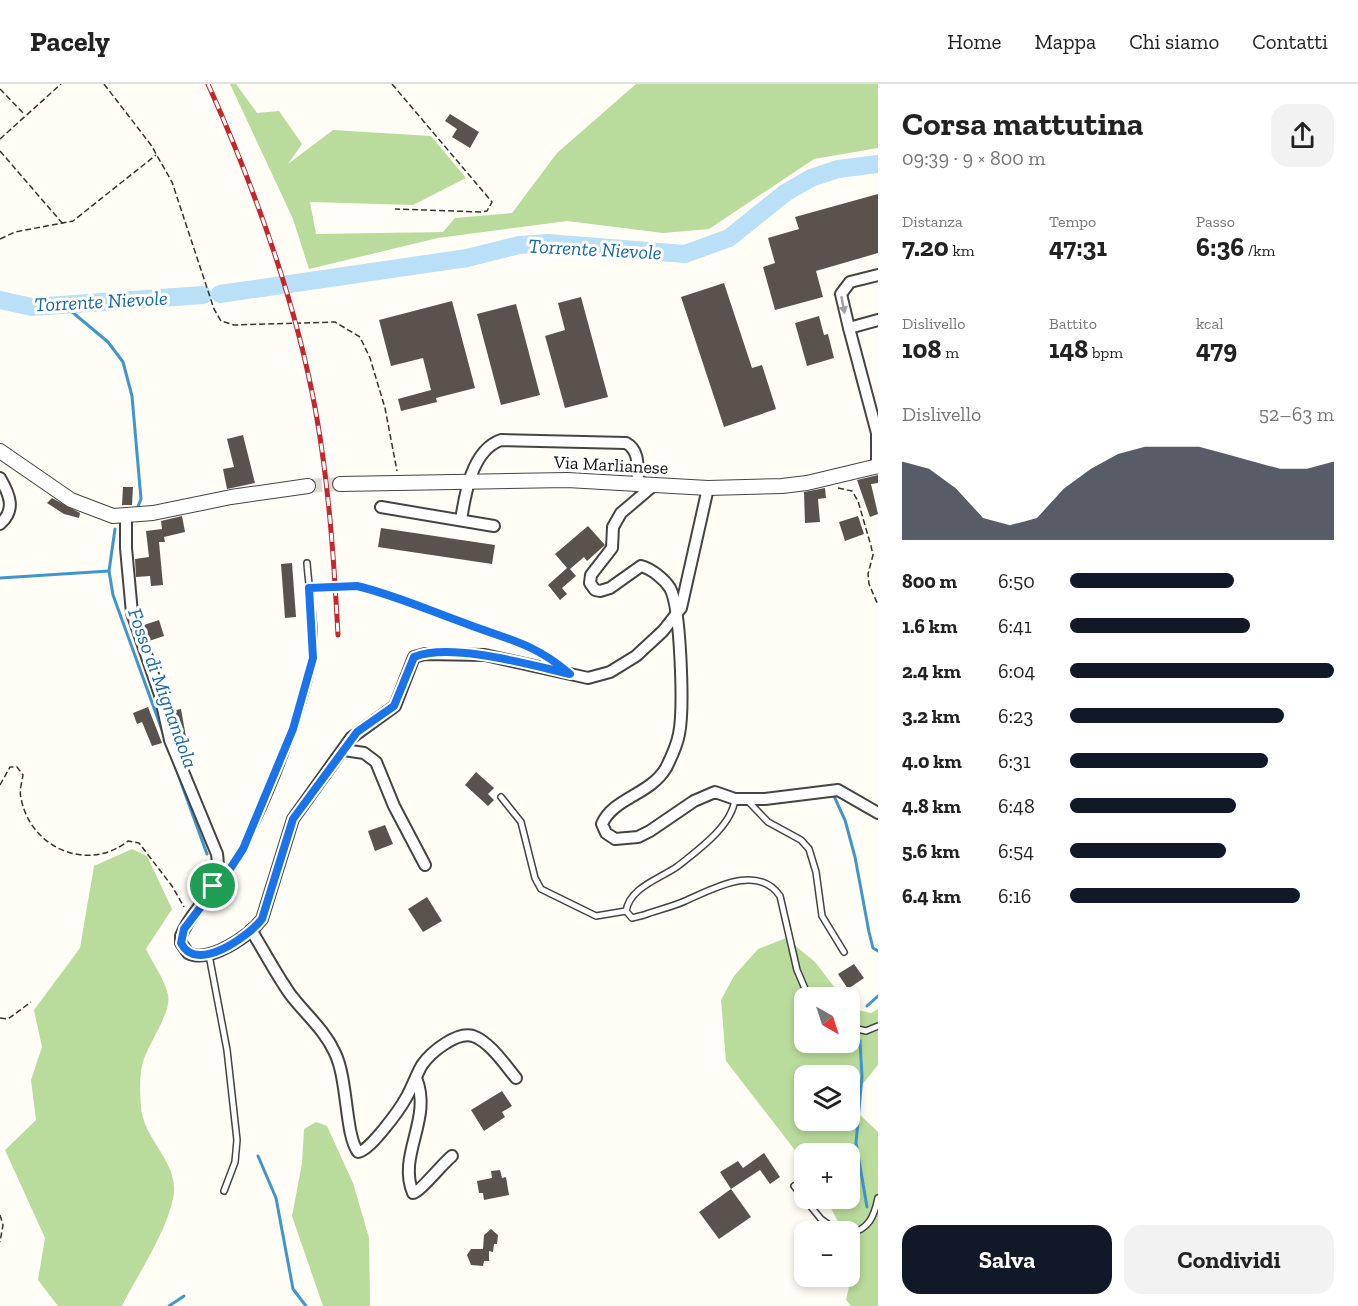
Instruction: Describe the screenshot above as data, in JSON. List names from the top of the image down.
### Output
{
  "streets": {
    "street": ["Via Marlianese"]
  },
  "water": ["Torrente Nievole", "Fosso di Mignandola"],
  "north": "bottom right",
  "page": {
    "header": "Pacely",
    "nav": [
      "Home",
      "Mappa",
      "Chi siamo",
      "Contatti"
    ],
    "heading": ["Corsa mattutina", "09:39 · 9 × 800 m"],
    "stats": [
      ["Distanza", "7.20 km"],
      ["Tempo", "47:31"],
      ["Passo", "6:36 /km"],
      ["Dislivello", "108 m"],
      ["Battito", "148 bpm"],
      ["kcal", "479"]
    ],
    "chart": ["Dislivello", "52–63 m"],
    "list": [
      {
        "name": "800 m",
        "note": "6:50"
      },
      {
        "name": "1.6 km",
        "note": "6:41"
      },
      {
        "name": "2.4 km",
        "note": "6:04"
      },
      {
        "name": "3.2 km",
        "note": "6:23"
      },
      {
        "name": "4.0 km",
        "note": "6:31"
      },
      {
        "name": "4.8 km",
        "note": "6:48"
      },
      {
        "name": "5.6 km",
        "note": "6:54"
      },
      {
        "name": "6.4 km",
        "note": "6:16"
      }
    ],
    "map_buttons": ["+", "−"],
    "buttons": ["Salva", "Condividi"]
  }
}
